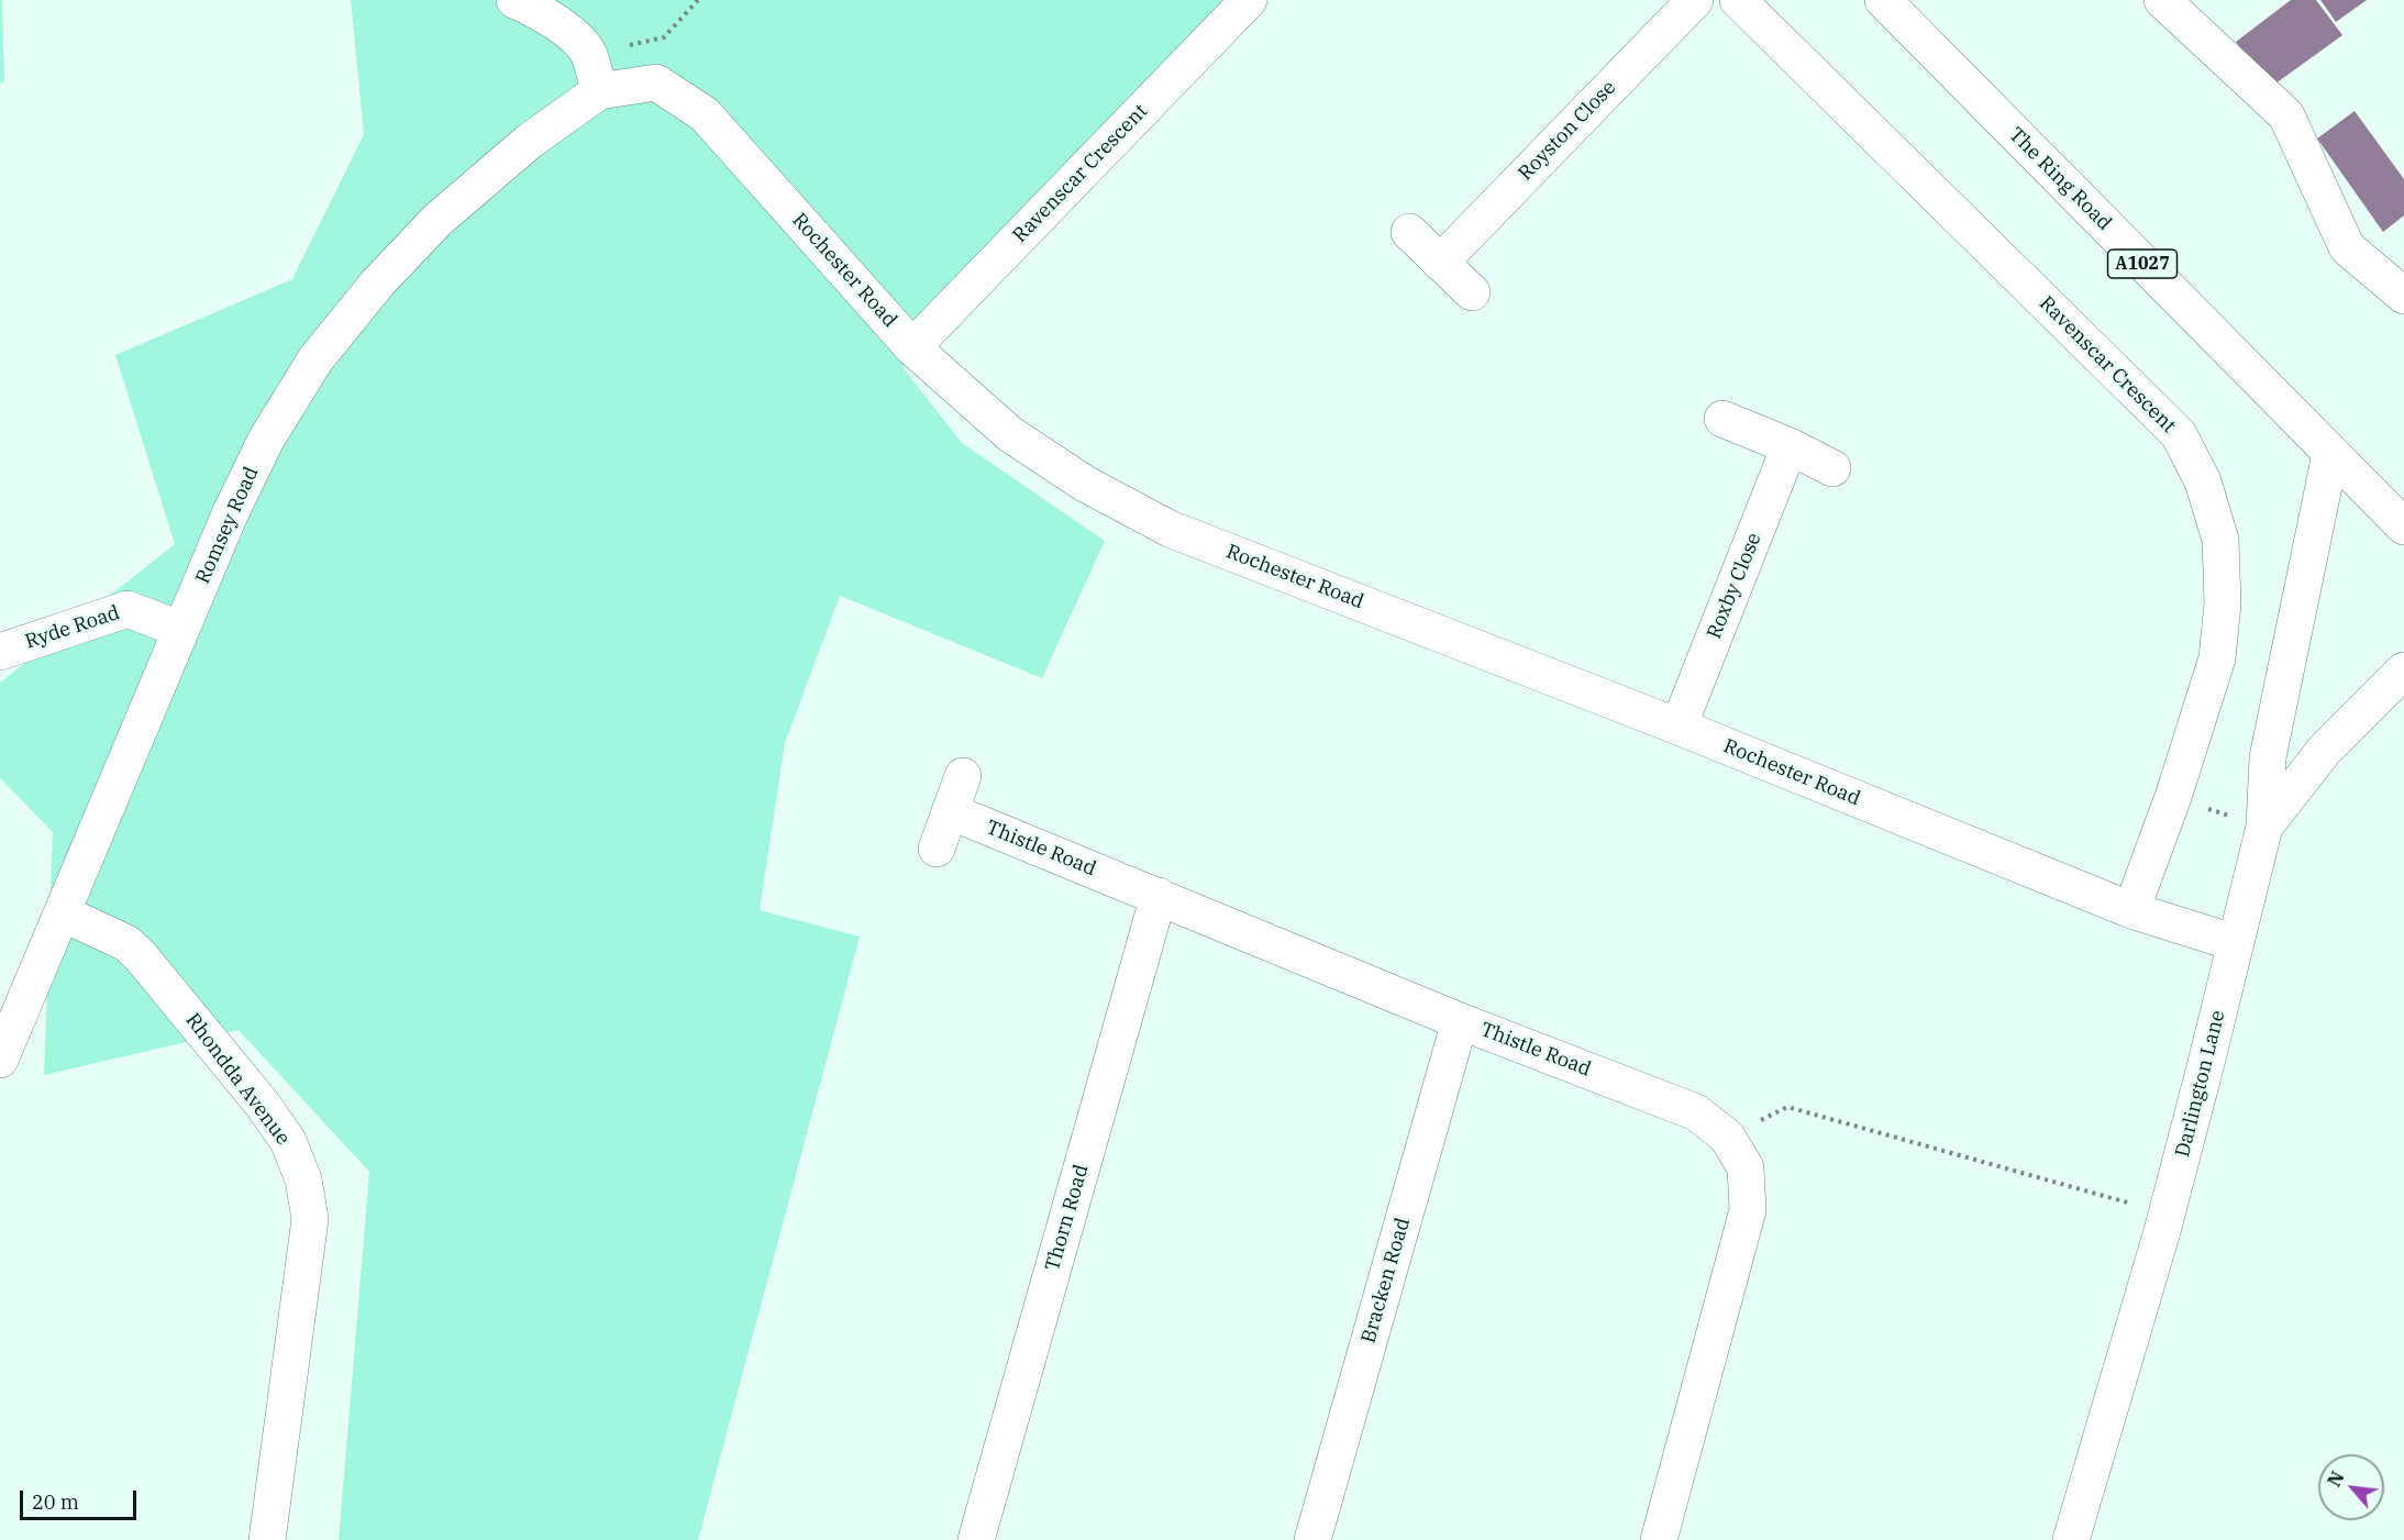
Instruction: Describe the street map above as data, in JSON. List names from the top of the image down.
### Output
{
  "streets": {
    "street": [
      "Royston Close",
      "Ravenscar Crescent",
      "The Ring Road",
      "A1027",
      "Rochester Road",
      "Romsey Road",
      "Roxby Close",
      "Ryde Road",
      "Thistle Road",
      "Rhondda Avenue",
      "Darlington Lane",
      "Thorn Road",
      "Bracken Road"
    ]
  },
  "crossings": [
    ["Ravenscar Crescent", "Rochester Road"],
    ["Rochester Road", "Romsey Road"],
    ["Rochester Road", "Roxby Close"],
    ["Rochester Road", "Darlington Lane"],
    ["Romsey Road", "Ryde Road"],
    ["Romsey Road", "Rhondda Avenue"],
    ["Thistle Road", "Thorn Road"],
    ["Thistle Road", "Bracken Road"]
  ],
  "scale_bar": "20 m",
  "north": "top left"
}
